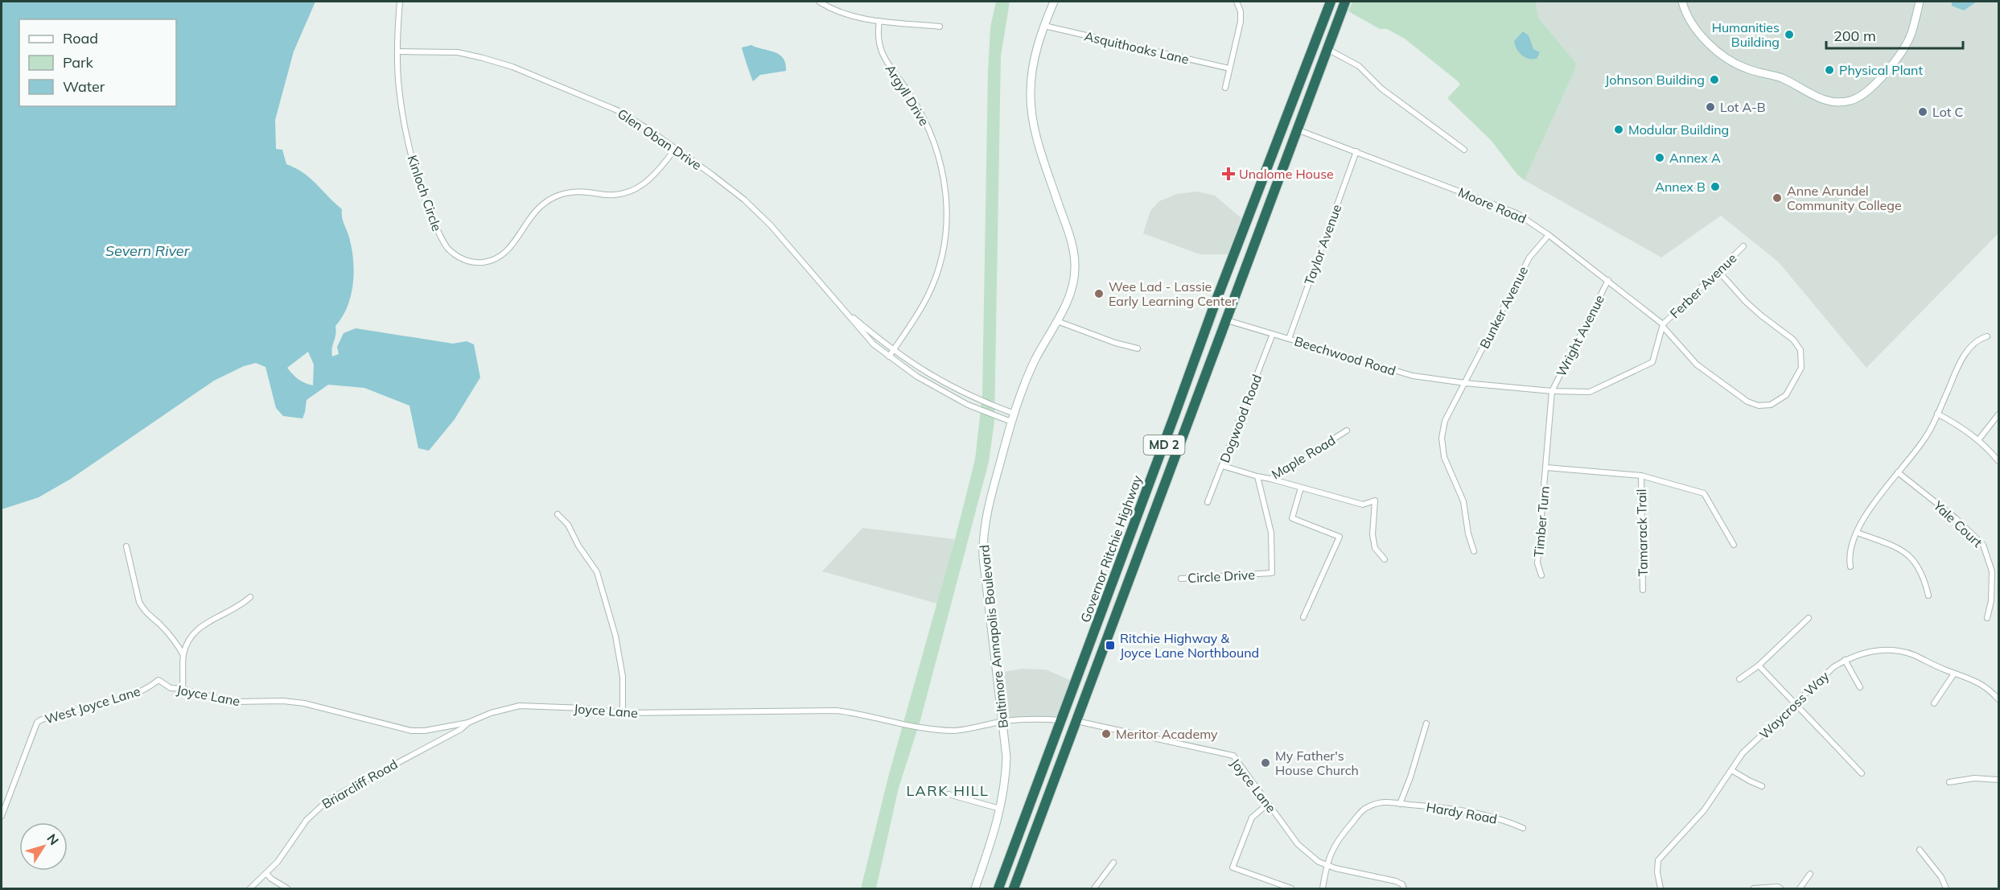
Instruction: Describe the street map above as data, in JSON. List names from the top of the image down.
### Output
{
  "streets": {
    "highway": ["MD 2", "Governor Ritchie Highway"],
    "street": [
      "Asquithoaks Lane",
      "Argyll Drive",
      "Glen Oban Drive",
      "Kinloch Circle",
      "Moore Road",
      "Taylor Avenue",
      "Ferber Avenue",
      "Bunker Avenue",
      "Wright Avenue",
      "Beechwood Road",
      "Dogwood Road",
      "Maple Road",
      "Timber Turn",
      "Yale Court",
      "Tamarack Trail",
      "Circle Drive",
      "Baltimore Annapolis Boulevard",
      "Joyce Lane",
      "West Joyce Lane",
      "Waycross Way",
      "Briarcliff Road",
      "Hardy Road"
    ]
  },
  "crossings": [
    ["Asquithoaks Lane", "Baltimore Annapolis Boulevard"],
    ["Argyll Drive", "Glen Oban Drive"],
    ["Glen Oban Drive", "Kinloch Circle"],
    ["Glen Oban Drive", "Baltimore Annapolis Boulevard"],
    ["Moore Road", "Taylor Avenue"],
    ["Moore Road", "Ferber Avenue"],
    ["Moore Road", "Bunker Avenue"],
    ["Moore Road", "Wright Avenue"],
    ["Moore Road", "Beechwood Road"],
    ["Moore Road", "Governor Ritchie Highway"],
    ["Taylor Avenue", "Beechwood Road"],
    ["Ferber Avenue", "Beechwood Road"],
    ["Bunker Avenue", "Beechwood Road"],
    ["Wright Avenue", "Beechwood Road"],
    ["Wright Avenue", "Timber Turn"],
    ["Beechwood Road", "Dogwood Road"],
    ["Beechwood Road", "Timber Turn"],
    ["Beechwood Road", "Governor Ritchie Highway"],
    ["Maple Road", "Circle Drive"],
    ["Governor Ritchie Highway", "Joyce Lane"],
    ["Baltimore Annapolis Boulevard", "Joyce Lane"],
    ["Joyce Lane", "West Joyce Lane"],
    ["Joyce Lane", "Briarcliff Road"],
    ["Joyce Lane", "Hardy Road"]
  ],
  "districts": ["LARK HILL"],
  "water": ["Severn River"],
  "places": {
    "other": [
      "Humanities Building",
      "Physical Plant",
      "Johnson Building",
      "Lot A-B",
      "Lot C",
      "Modular Building",
      "Annex A",
      "Annex B",
      "Anne Arundel Community College",
      "Wee Lad - Lassie Early Learning Center",
      "Meritor Academy",
      "My Father's House Church"
    ],
    "health": ["Unalome House"],
    "transit": ["Ritchie Highway & Joyce Lane Northbound"]
  },
  "legend": ["Road", "Park", "Water"],
  "scale_bar": "200 m",
  "north": "top right"
}
